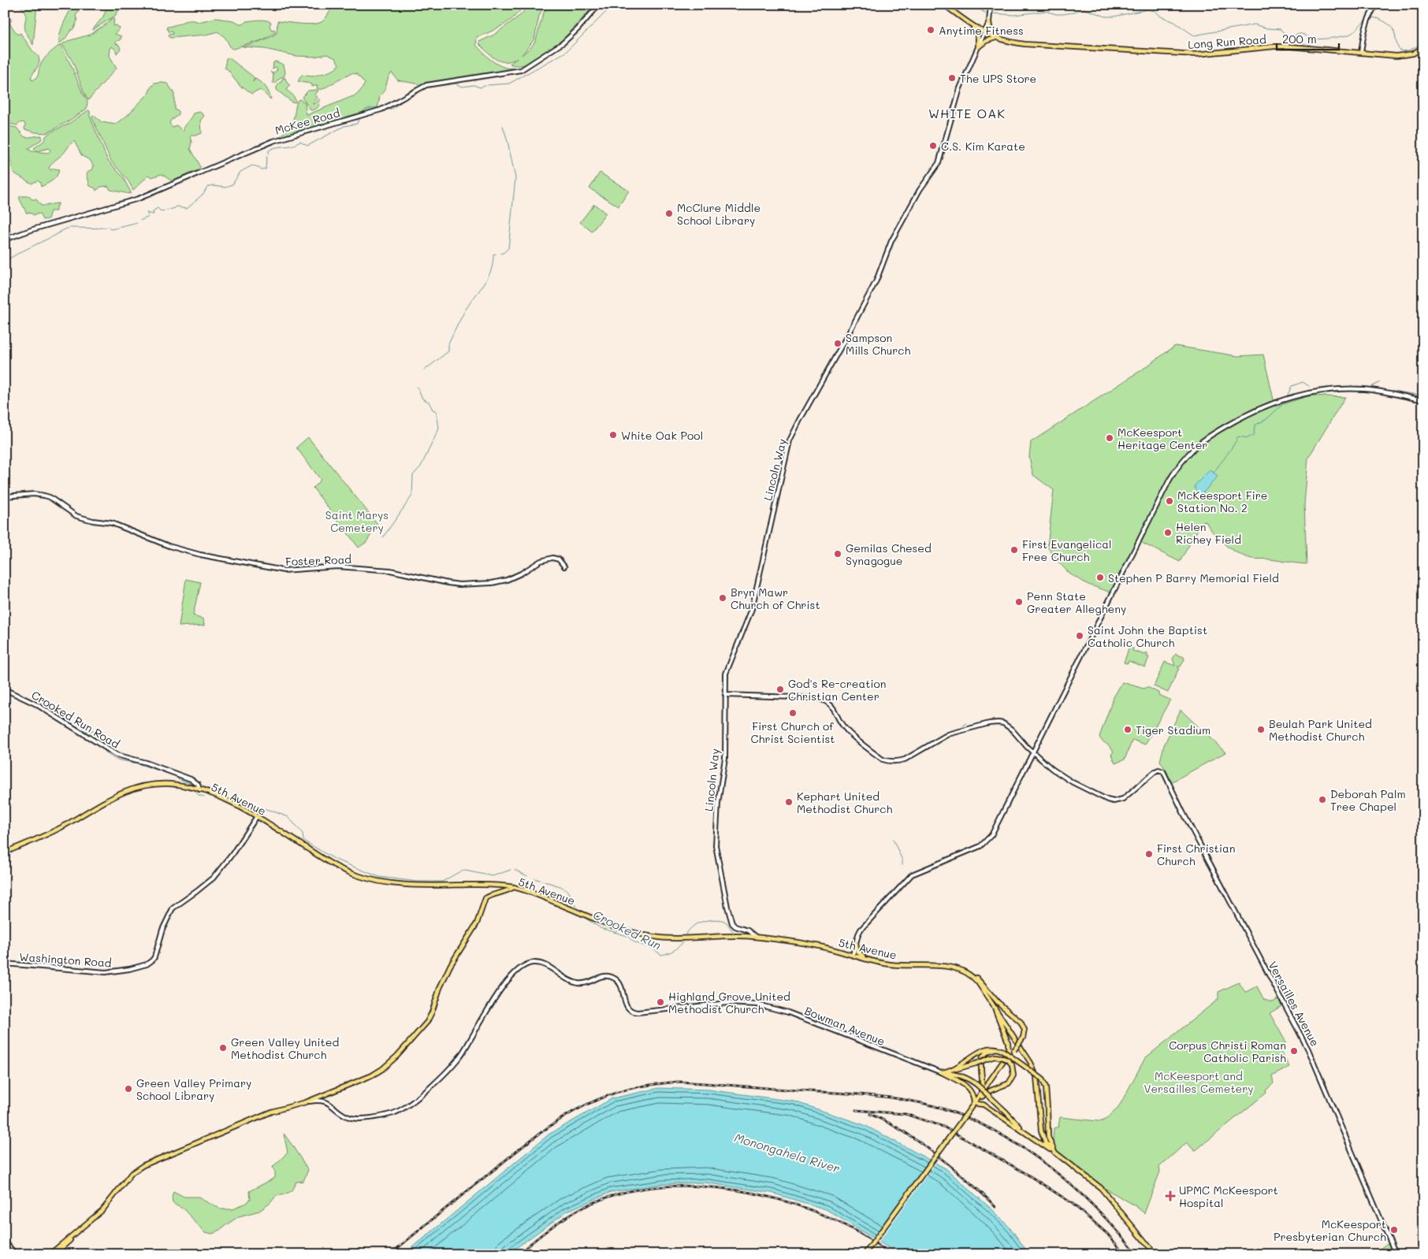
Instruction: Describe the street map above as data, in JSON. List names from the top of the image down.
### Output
{
  "streets": {
    "main road": ["Long Run Road", "5th Avenue"],
    "street": [
      "McKee Road",
      "Lincoln Way",
      "Foster Road",
      "Crooked Run Road",
      "Washington Road",
      "Versailles Avenue",
      "Bowman Avenue"
    ]
  },
  "crossings": [
    ["Long Run Road", "Lincoln Way"],
    ["Lincoln Way", "5th Avenue"],
    ["Crooked Run Road", "5th Avenue"],
    ["5th Avenue", "Washington Road"]
  ],
  "districts": ["WHITE OAK"],
  "water": ["Crooked Run", "Monongahela River"],
  "parks": ["Saint Marys Cemetery", "McKeesport and Versailles Cemetery"],
  "places": {
    "other": [
      "Anytime Fitness",
      "The UPS Store",
      "C.S. Kim Karate",
      "McClure Middle School Library",
      "Sampson Mills Church",
      "White Oak Pool",
      "McKeesport Heritage Center",
      "McKeesport Fire Station No. 2",
      "Helen Richey Field",
      "First Evangelical Free Church",
      "Gemilas Chesed Synagogue",
      "Stephen P Barry Memorial Field",
      "Bryn Mawr Church of Christ",
      "Penn State Greater Allegheny",
      "Saint John the Baptist Catholic Church",
      "God's Re-creation Christian Center",
      "First Church of Christ Scientist",
      "Tiger Stadium",
      "Beulah Park United Methodist Church",
      "Deborah Palm Tree Chapel",
      "Kephart United Methodist Church",
      "First Christian Church",
      "Highland Grove United Methodist Church",
      "Green Valley United Methodist Church",
      "Corpus Christi Roman Catholic Parish",
      "Green Valley Primary School Library",
      "McKeesport Presbyterian Church"
    ],
    "health": ["UPMC McKeesport Hospital"]
  },
  "scale_bar": "200 m"
}
